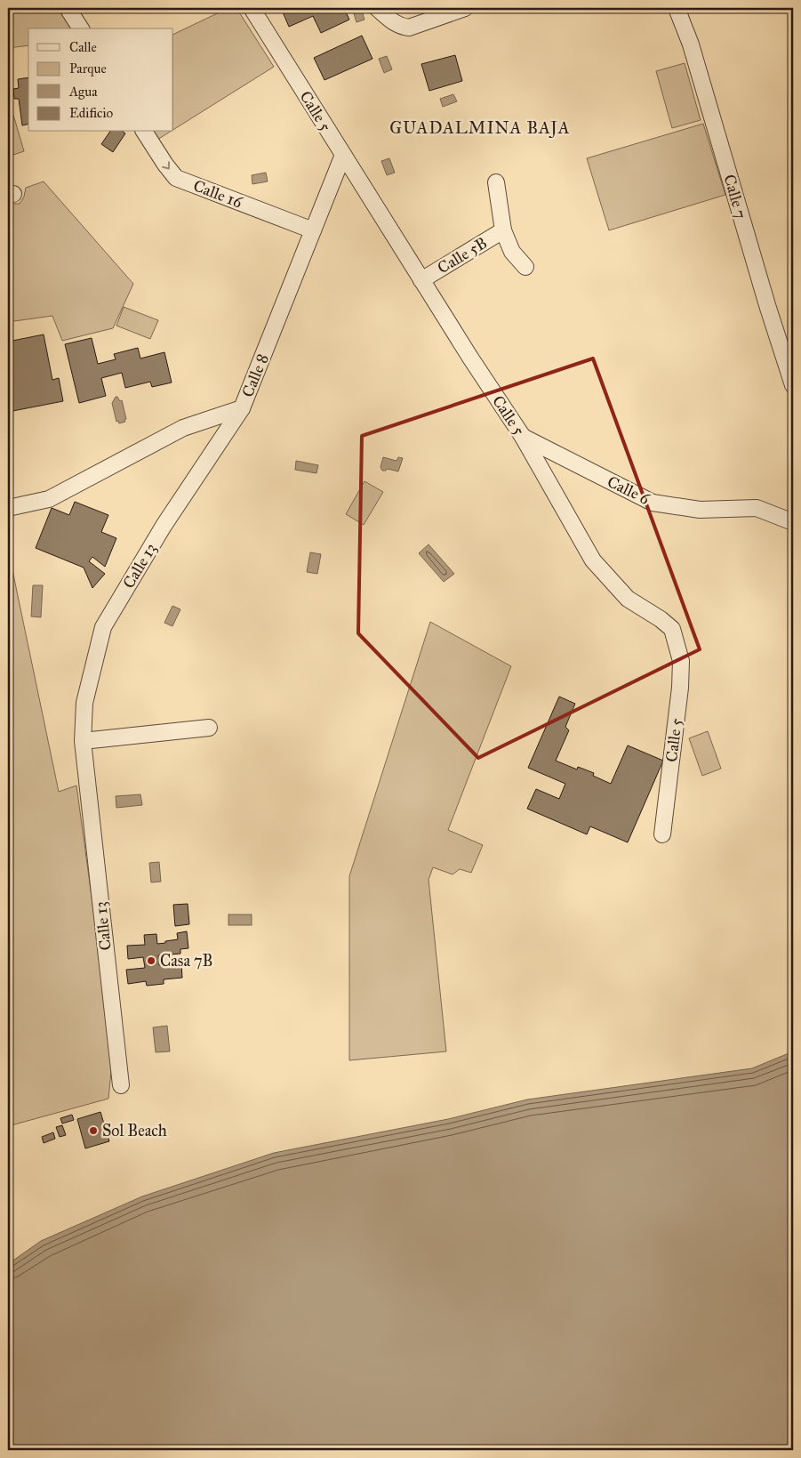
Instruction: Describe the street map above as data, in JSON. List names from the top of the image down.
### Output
{
  "streets": {
    "street": [
      "Calle 5",
      "Calle 16",
      "Calle 7",
      "Calle 5B",
      "Calle 8",
      "Calle 6",
      "Calle 13"
    ]
  },
  "crossings": [
    ["Calle 5", "Calle 5B"],
    ["Calle 5", "Calle 8"],
    ["Calle 5", "Calle 6"],
    ["Calle 16", "Calle 8"],
    ["Calle 8", "Calle 13"]
  ],
  "one_way": ["Calle 16"],
  "districts": ["GUADALMINA BAJA"],
  "places": ["Casa 7B", "Sol Beach"],
  "legend": [
    "Calle",
    "Parque",
    "Agua",
    "Edificio"
  ]
}
